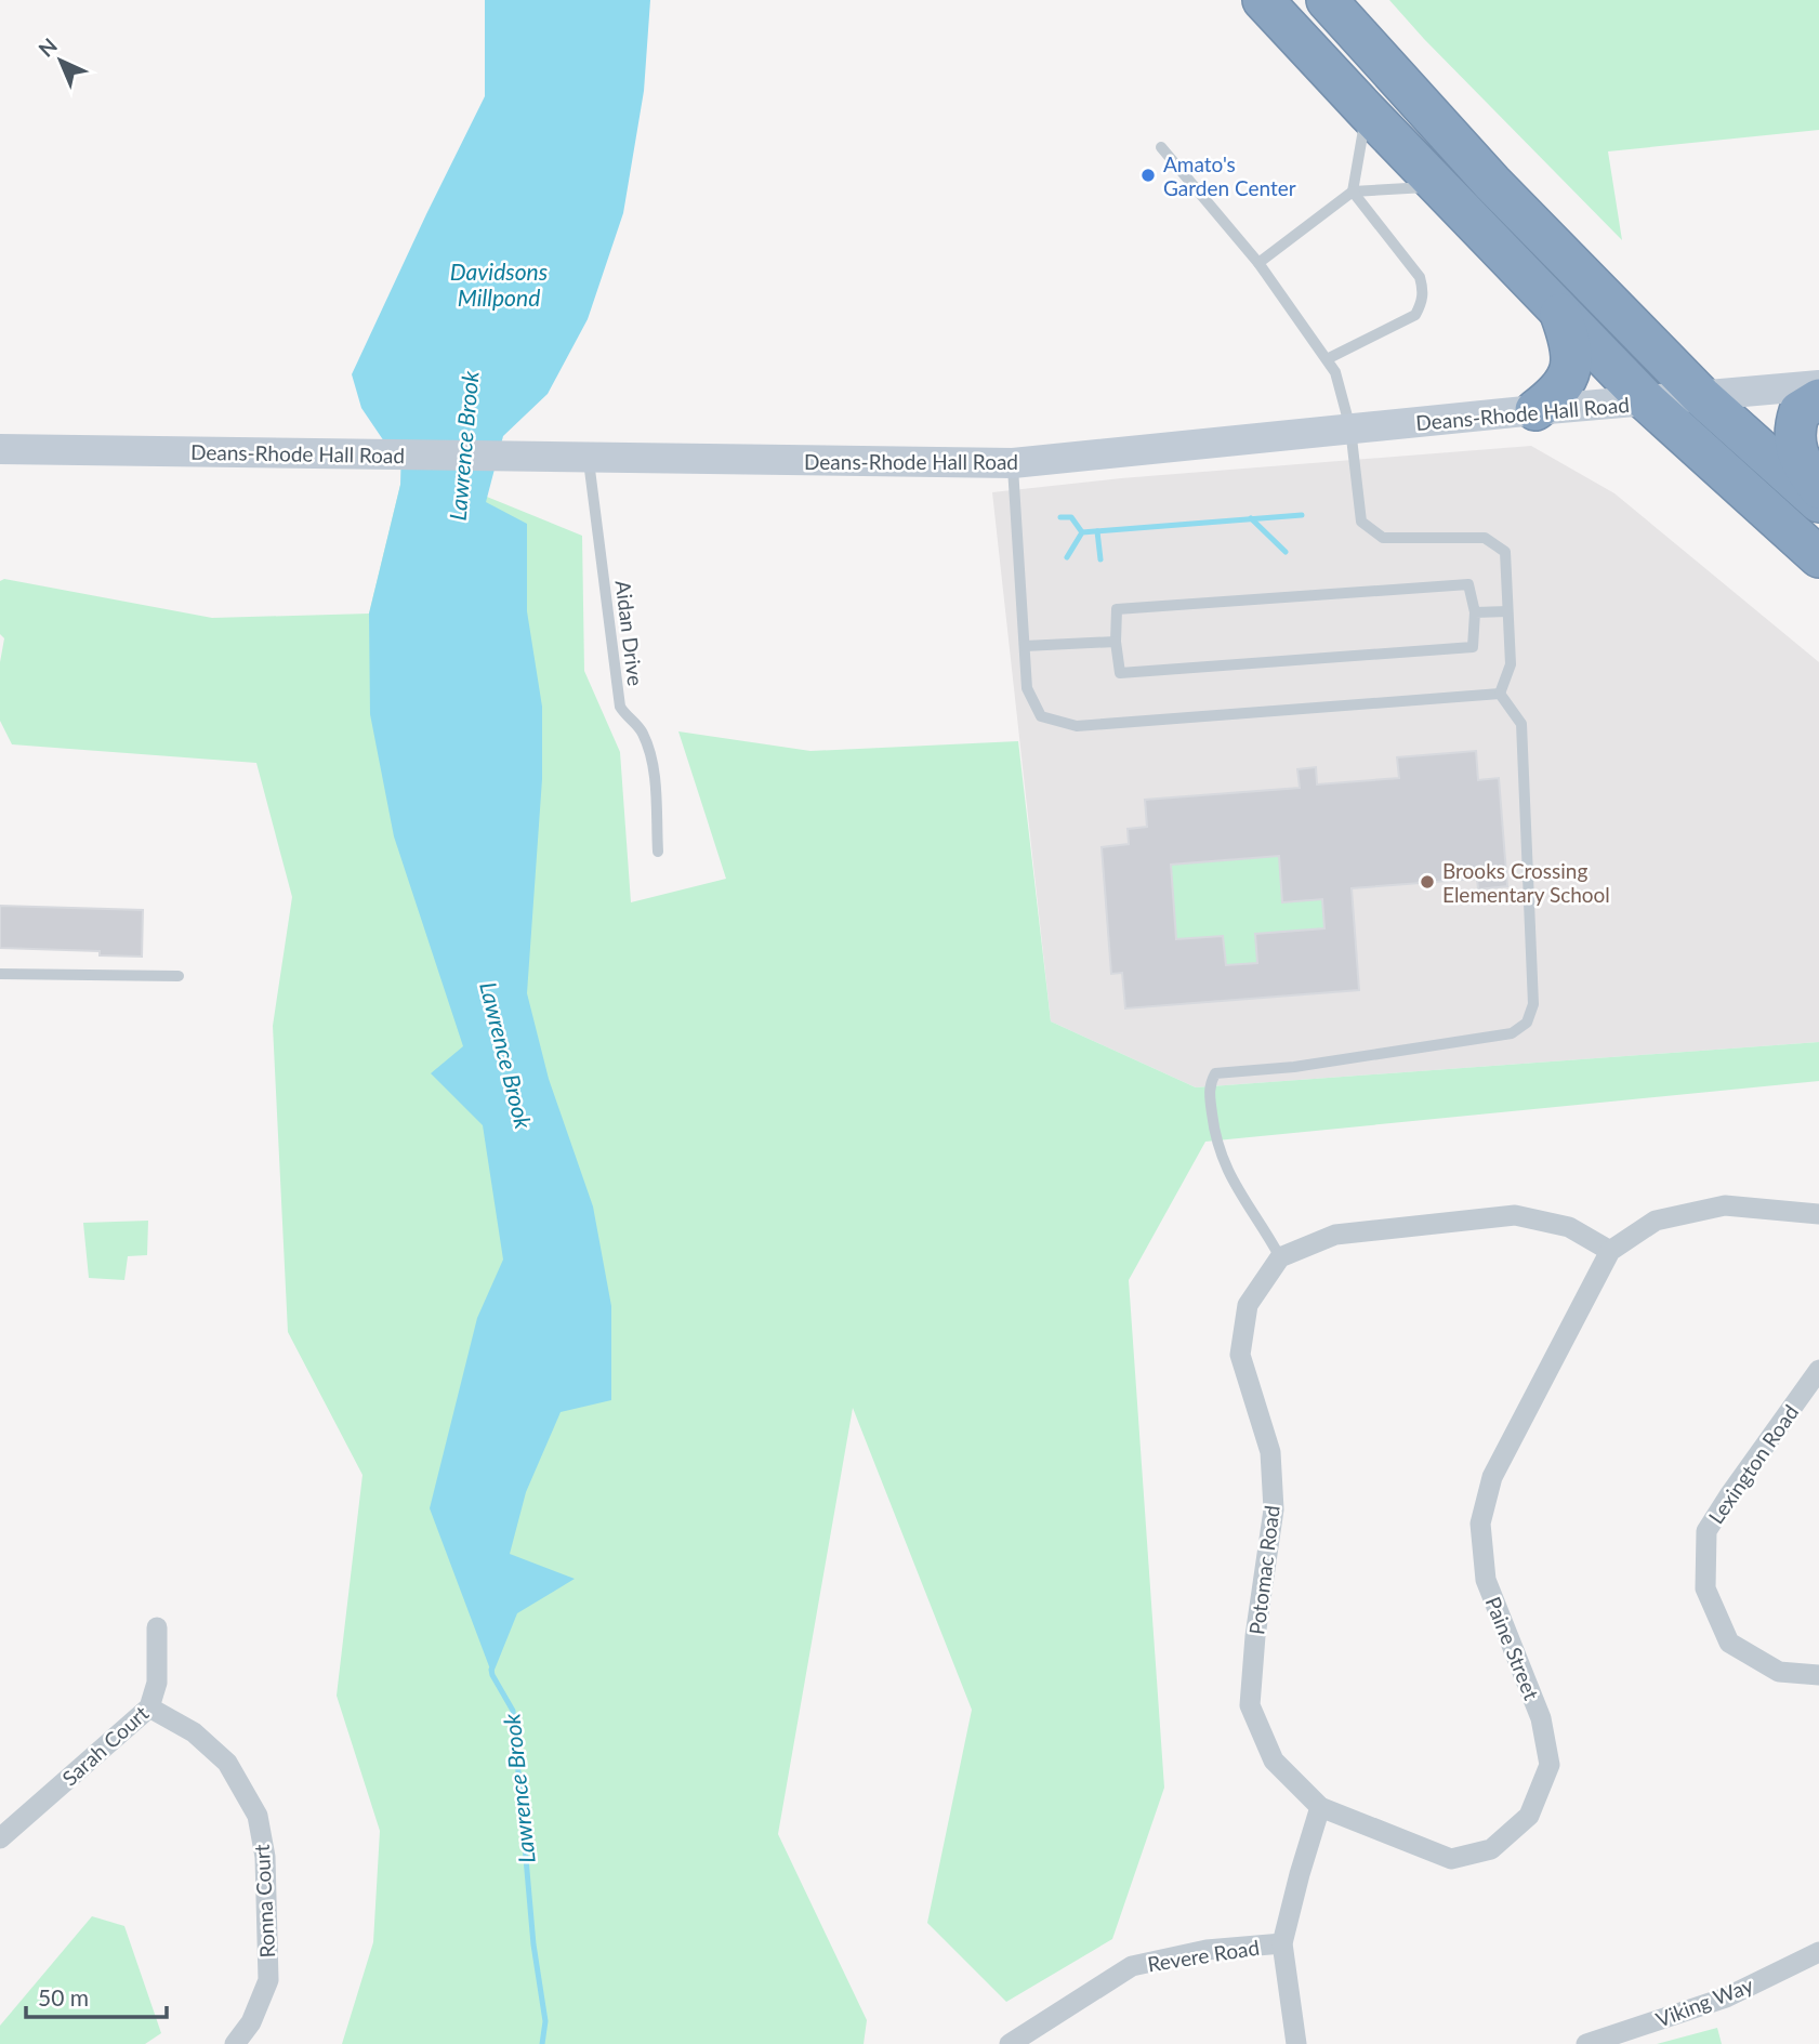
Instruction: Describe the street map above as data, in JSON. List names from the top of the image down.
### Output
{
  "streets": {
    "street": [
      "Deans-Rhode Hall Road",
      "Lexington Road",
      "Potomac Road",
      "Paine Street",
      "Sarah Court",
      "Ronna Court",
      "Revere Road",
      "Viking Way"
    ],
    "lane": ["Aidan Drive"]
  },
  "crossings": [
    ["Deans-Rhode Hall Road", "Aidan Drive"],
    ["Potomac Road", "Paine Street"],
    ["Sarah Court", "Ronna Court"]
  ],
  "water": ["Davidsons Millpond", "Lawrence Brook"],
  "places": ["Amato's Garden Center", "Brooks Crossing Elementary School"],
  "scale_bar": "50 m",
  "north": "top left"
}
